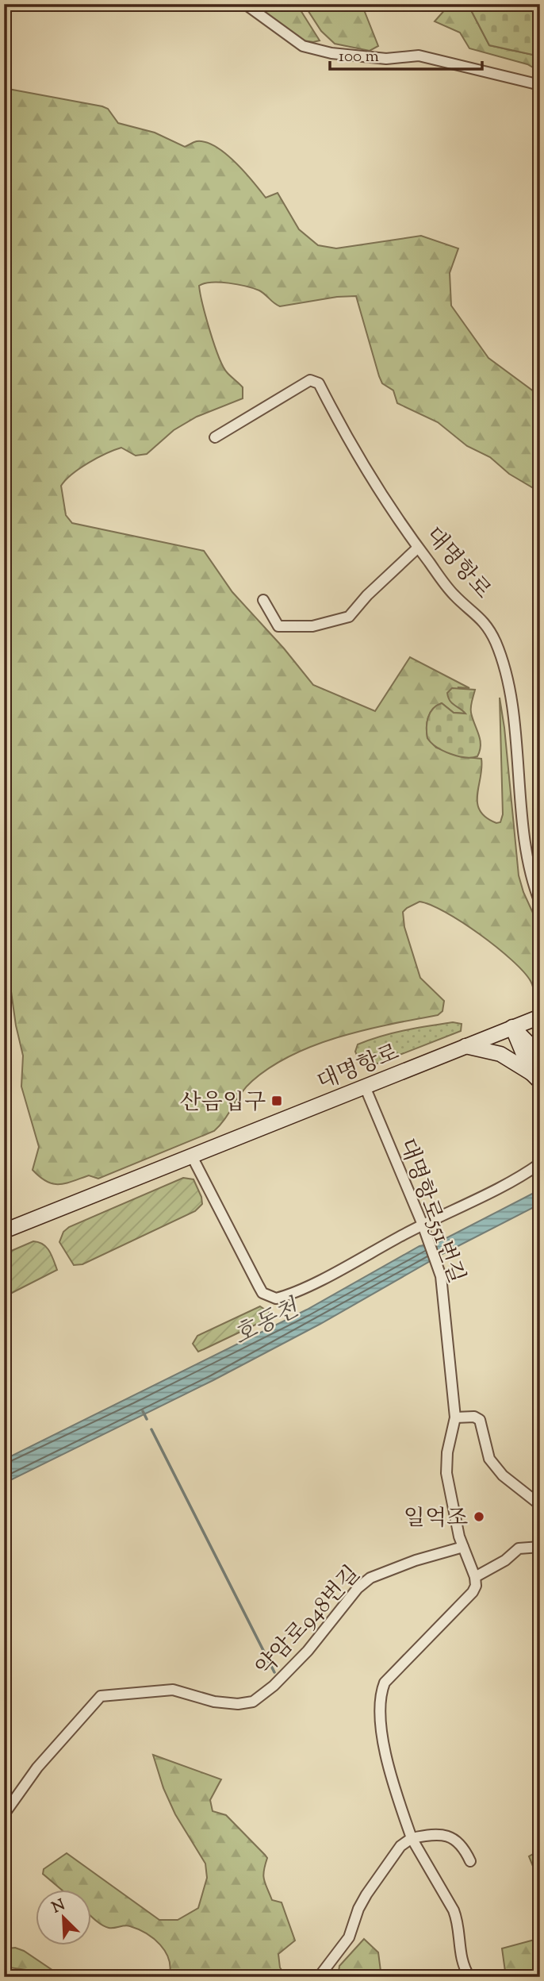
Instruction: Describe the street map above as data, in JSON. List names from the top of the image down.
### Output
{
  "streets": {
    "main road": ["대명항로"],
    "street": ["대명항로551번길", "약암로948번길"]
  },
  "crossings": [
    ["대명항로", "대명항로551번길"],
    ["대명항로551번길", "약암로948번길"]
  ],
  "water": ["호동천"],
  "places": {
    "transit": ["산음입구"],
    "other": ["일억조"]
  },
  "scale_bar": "100 m",
  "north": "top left"
}
